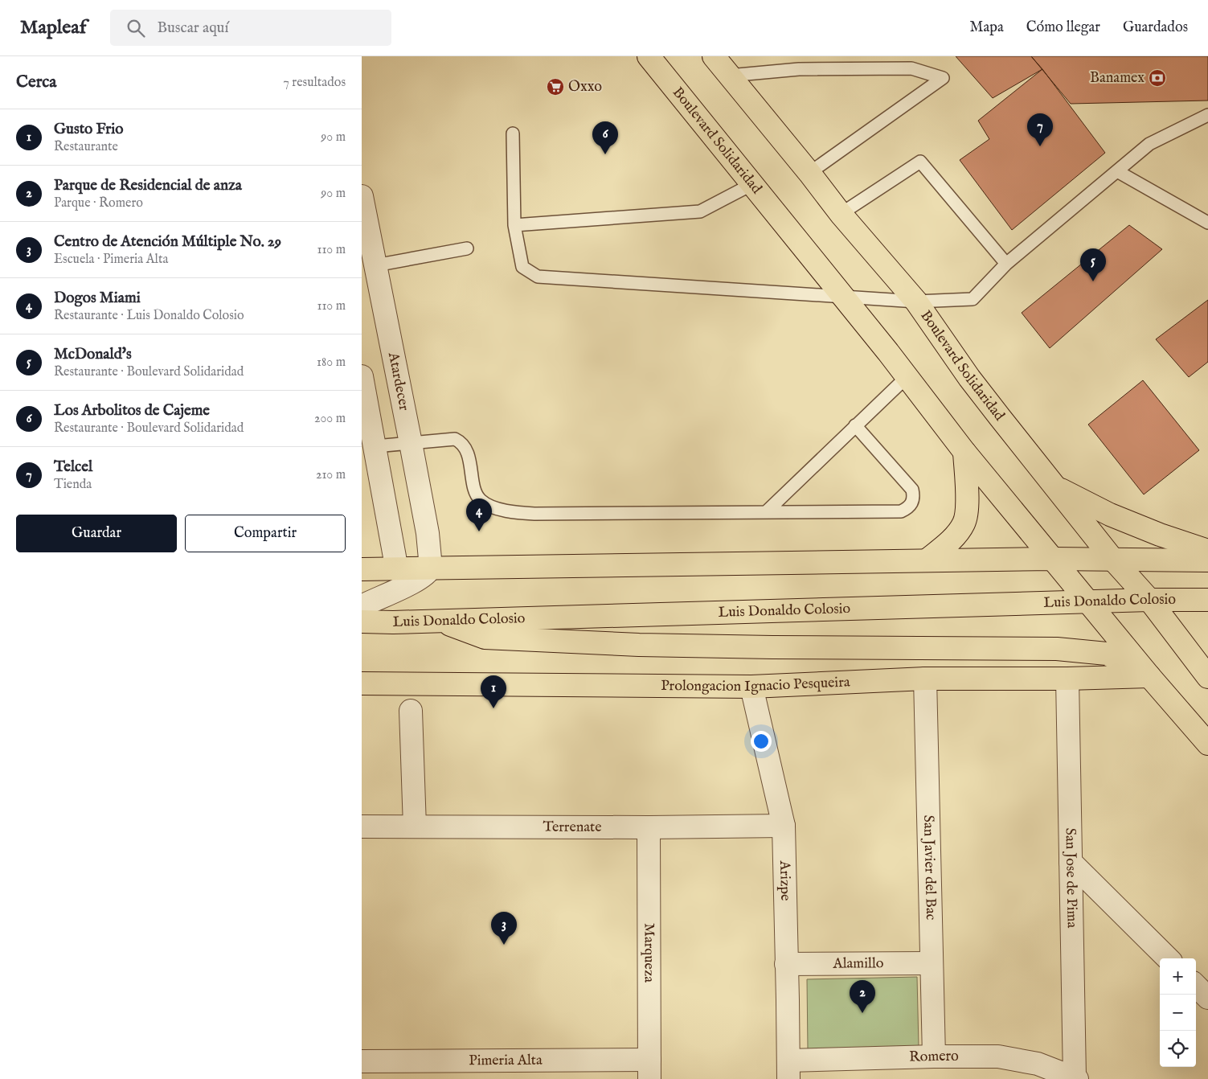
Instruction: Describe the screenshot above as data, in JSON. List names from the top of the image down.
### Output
{
  "streets": {
    "main road": ["Boulevard Solidaridad", "Luis Donaldo Colosio", "Prolongacion Ignacio Pesqueira"],
    "street": [
      "Atardecer",
      "Terrenate",
      "San Javier del Bac",
      "San Jose de Pima",
      "Arizpe",
      "Marqueza",
      "Alamillo",
      "Romero",
      "Pimeria Alta"
    ]
  },
  "crossings": [
    ["Boulevard Solidaridad", "Luis Donaldo Colosio"],
    ["Boulevard Solidaridad", "Prolongacion Ignacio Pesqueira"],
    ["Prolongacion Ignacio Pesqueira", "San Javier del Bac"],
    ["Prolongacion Ignacio Pesqueira", "San Jose de Pima"],
    ["Prolongacion Ignacio Pesqueira", "Arizpe"],
    ["Terrenate", "Arizpe"],
    ["Terrenate", "Marqueza"],
    ["San Javier del Bac", "Alamillo"],
    ["San Javier del Bac", "Romero"],
    ["San Jose de Pima", "Romero"],
    ["Arizpe", "Alamillo"],
    ["Arizpe", "Romero"],
    ["Marqueza", "Pimeria Alta"]
  ],
  "places": {
    "bank": ["Banamex"],
    "supermarket": ["Oxxo"]
  },
  "page": {
    "header": "Mapleaf",
    "search": "Buscar aquí",
    "nav": ["Mapa", "Cómo llegar", "Guardados"],
    "heading": ["Cerca", "7 resultados"],
    "list": [
      {
        "mark": "1",
        "name": "Gusto Frio",
        "note": "Restaurante",
        "value": "90 m"
      },
      {
        "mark": "2",
        "name": "Parque de Residencial de anza",
        "note": "Parque · Romero",
        "value": "90 m"
      },
      {
        "mark": "3",
        "name": "Centro de Atención Múltiple No. 29",
        "note": "Escuela · Pimeria Alta",
        "value": "110 m"
      },
      {
        "mark": "4",
        "name": "Dogos Miami",
        "note": "Restaurante · Luis Donaldo Colosio",
        "value": "110 m"
      },
      {
        "mark": "5",
        "name": "McDonald's",
        "note": "Restaurante · Boulevard Solidaridad",
        "value": "180 m"
      },
      {
        "mark": "6",
        "name": "Los Arbolitos de Cajeme",
        "note": "Restaurante · Boulevard Solidaridad",
        "value": "200 m"
      },
      {
        "mark": "7",
        "name": "Telcel",
        "note": "Tienda",
        "value": "210 m"
      }
    ],
    "pins": [
      "7",
      "6",
      "5",
      "4",
      "1",
      "3",
      "2"
    ],
    "buttons": ["Guardar", "Compartir"],
    "map_buttons": ["+", "−"]
  }
}
